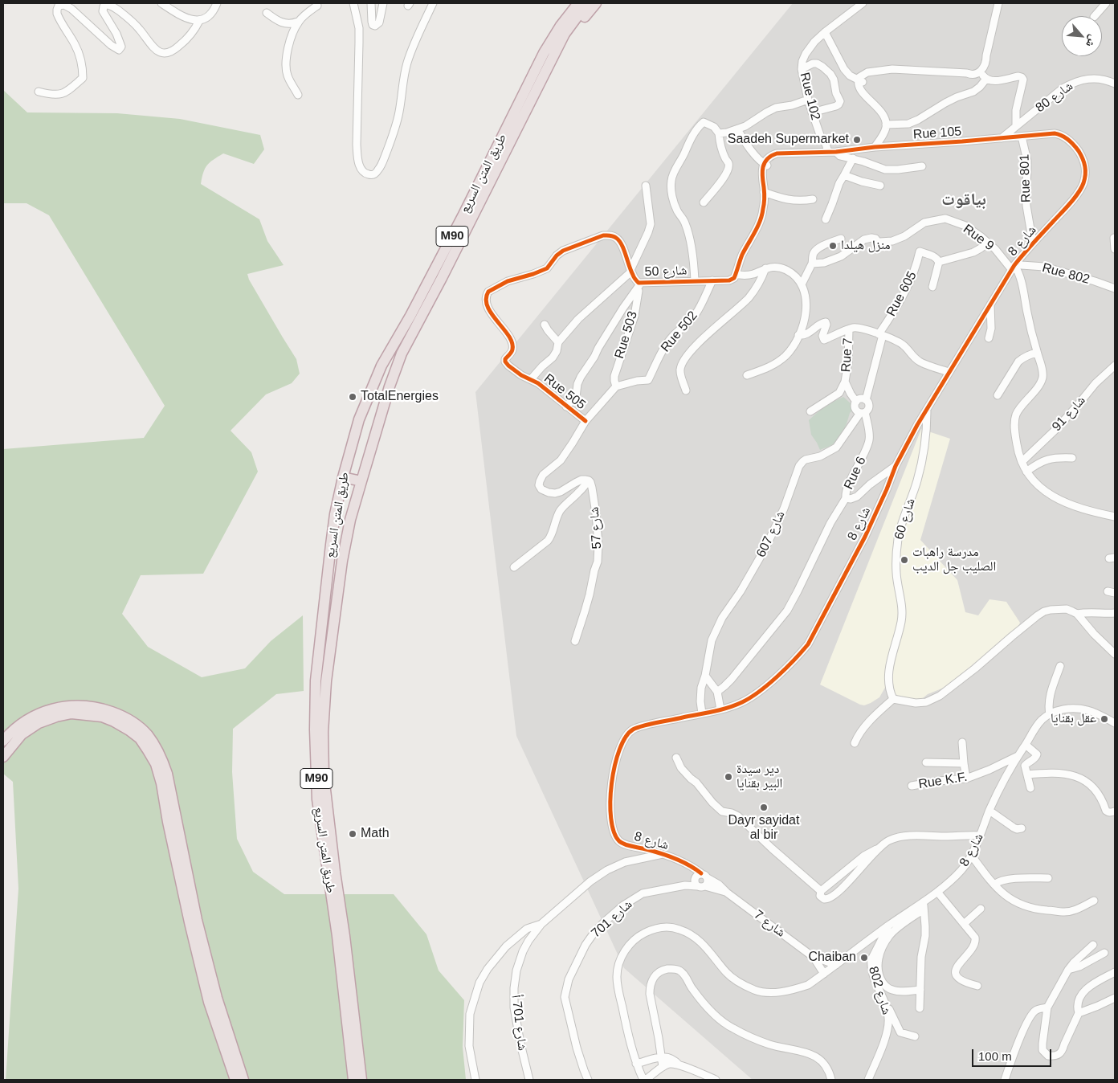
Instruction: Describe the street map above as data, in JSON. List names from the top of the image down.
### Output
{
  "streets": {
    "highway": ["طريق المتن السريع", "M90"],
    "street": [
      "Rue 102",
      "شارع 80",
      "Rue 105",
      "Rue 801",
      "Rue 9",
      "شارع 8",
      "شارع 50",
      "Rue 802",
      "Rue 605",
      "Rue 502",
      "Rue 503",
      "Rue 7",
      "Rue 505",
      "شارع 91",
      "Rue 6",
      "شارع 60",
      "شارع 57",
      "شارع 607",
      "Rue K.F.",
      "شارع 701",
      "شارع 7",
      "شارع 802",
      "شارع 701 أ"
    ]
  },
  "crossings": [
    ["Rue 102", "Rue 105"],
    ["شارع 80", "Rue 105"],
    ["شارع 80", "شارع 8"],
    ["Rue 105", "شارع 8"],
    ["Rue 801", "شارع 8"],
    ["Rue 9", "شارع 8"],
    ["Rue 9", "Rue 802"],
    ["Rue 9", "شارع 91"],
    ["شارع 8", "Rue 802"],
    ["شارع 8", "Rue 6"],
    ["شارع 8", "شارع 60"],
    ["شارع 8", "شارع 607"],
    ["شارع 8", "Rue K.F."],
    ["شارع 8", "شارع 701"],
    ["شارع 8", "شارع 7"],
    ["شارع 8", "شارع 802"],
    ["شارع 50", "Rue 502"],
    ["شارع 50", "Rue 503"],
    ["شارع 50", "Rue 505"],
    ["Rue 605", "Rue 7"],
    ["Rue 605", "Rue 6"],
    ["Rue 605", "شارع 607"],
    ["Rue 502", "Rue 503"],
    ["Rue 7", "Rue 6"],
    ["Rue 7", "شارع 607"],
    ["Rue 6", "شارع 607"],
    ["شارع 701", "شارع 7"]
  ],
  "districts": ["بياقوت"],
  "places": [
    "Saadeh Supermarket",
    "منزل هيلدا",
    "TotalEnergies",
    "مدرسة راهبات الصليب جل الديب",
    "عقل بقنايا",
    "دير سيدة البير بقنايا",
    "Dayr sayidat al bir",
    "Math",
    "Chaiban"
  ],
  "scale_bar": "100 m",
  "north": "bottom right"
}
